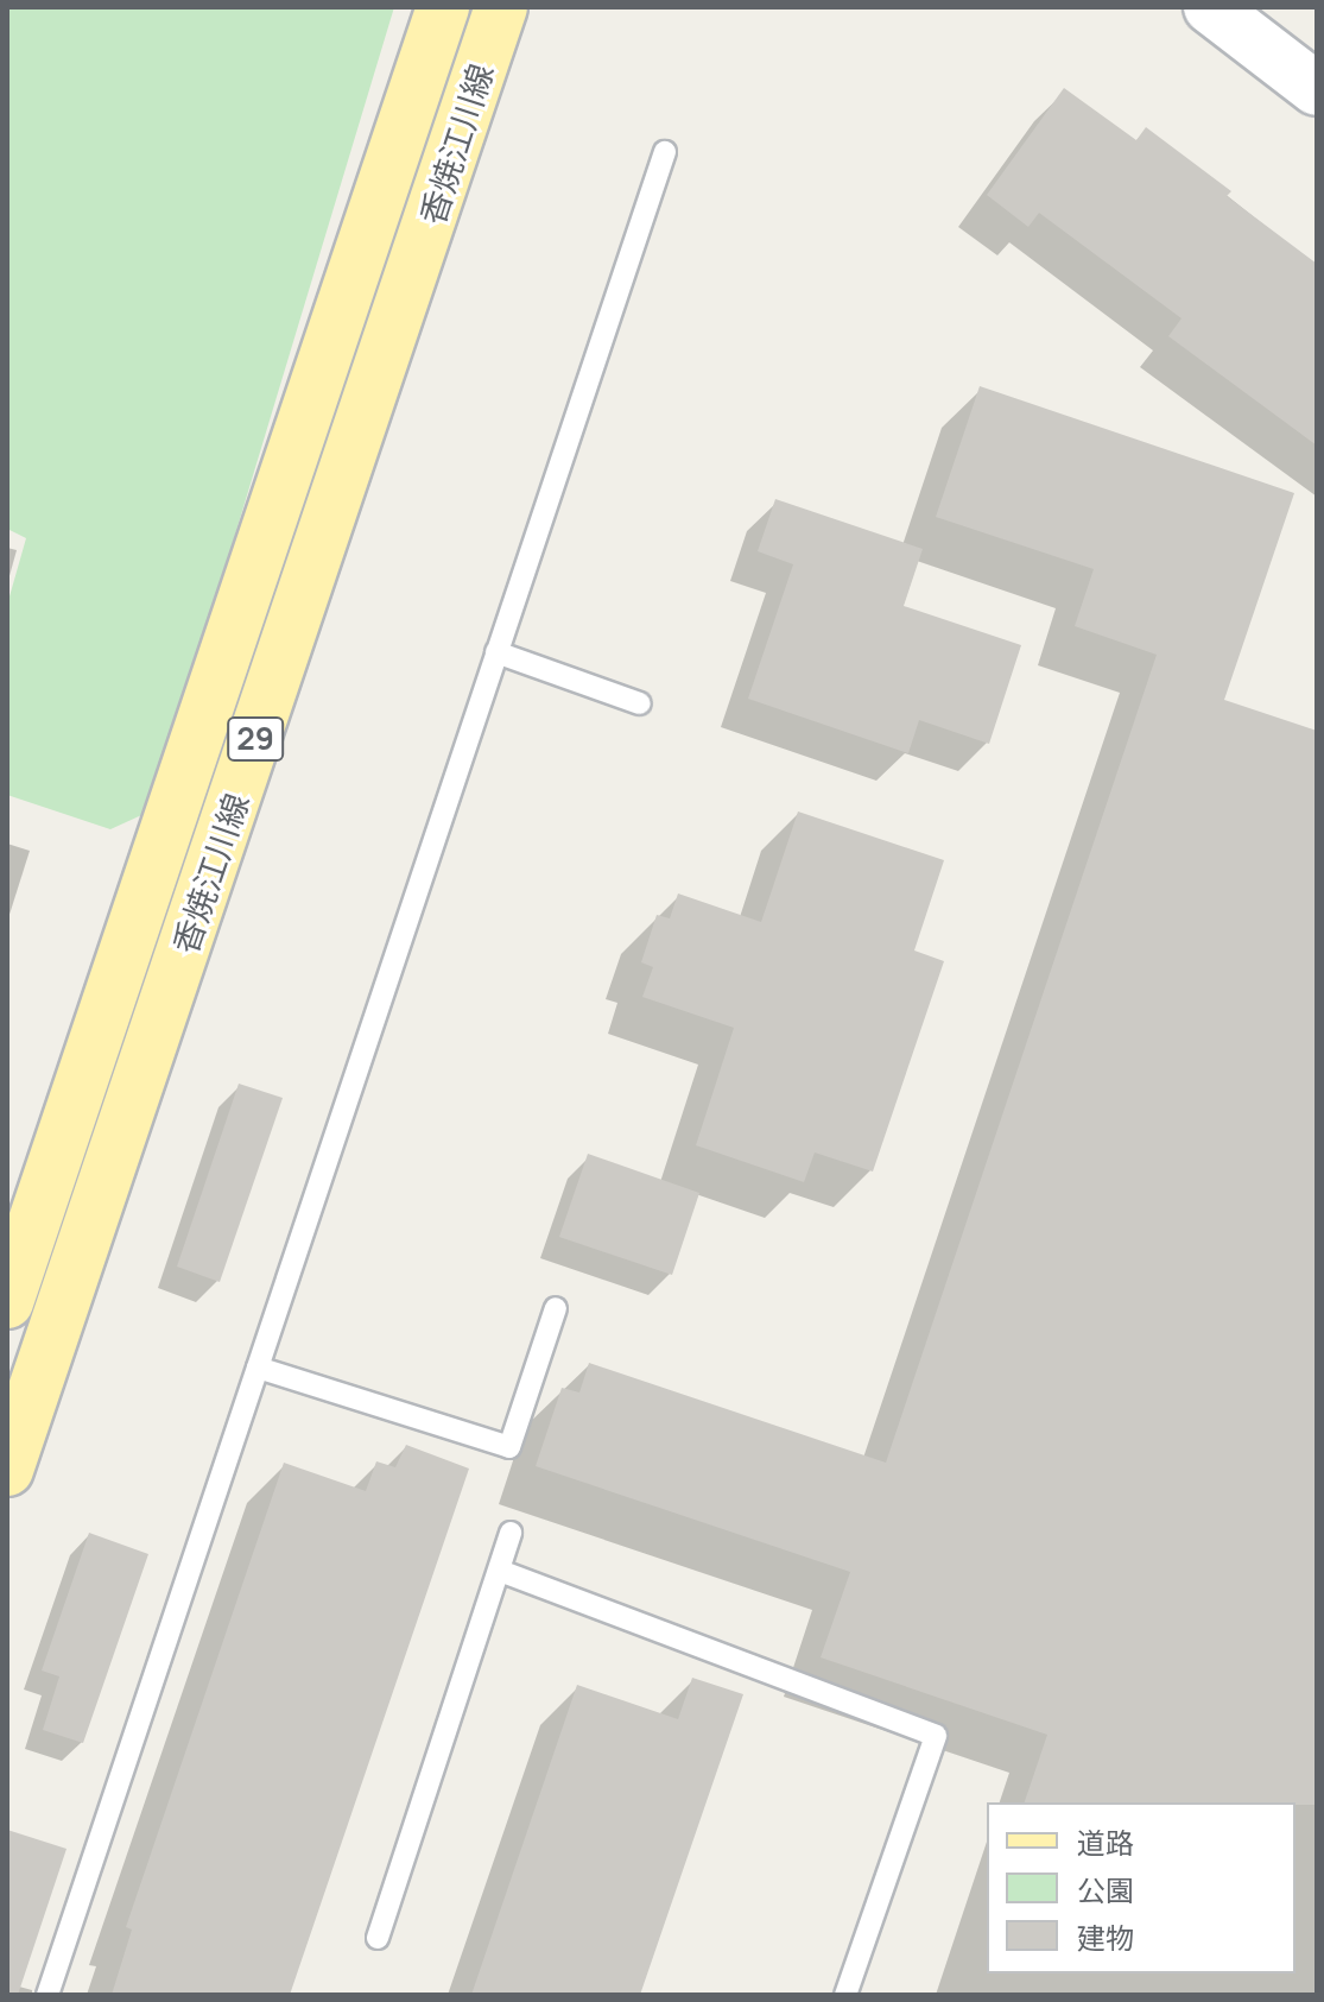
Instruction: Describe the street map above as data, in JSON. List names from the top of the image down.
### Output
{
  "streets": {
    "main road": ["香焼江川線", "29"]
  },
  "legend": ["道路", "公園", "建物"]
}
